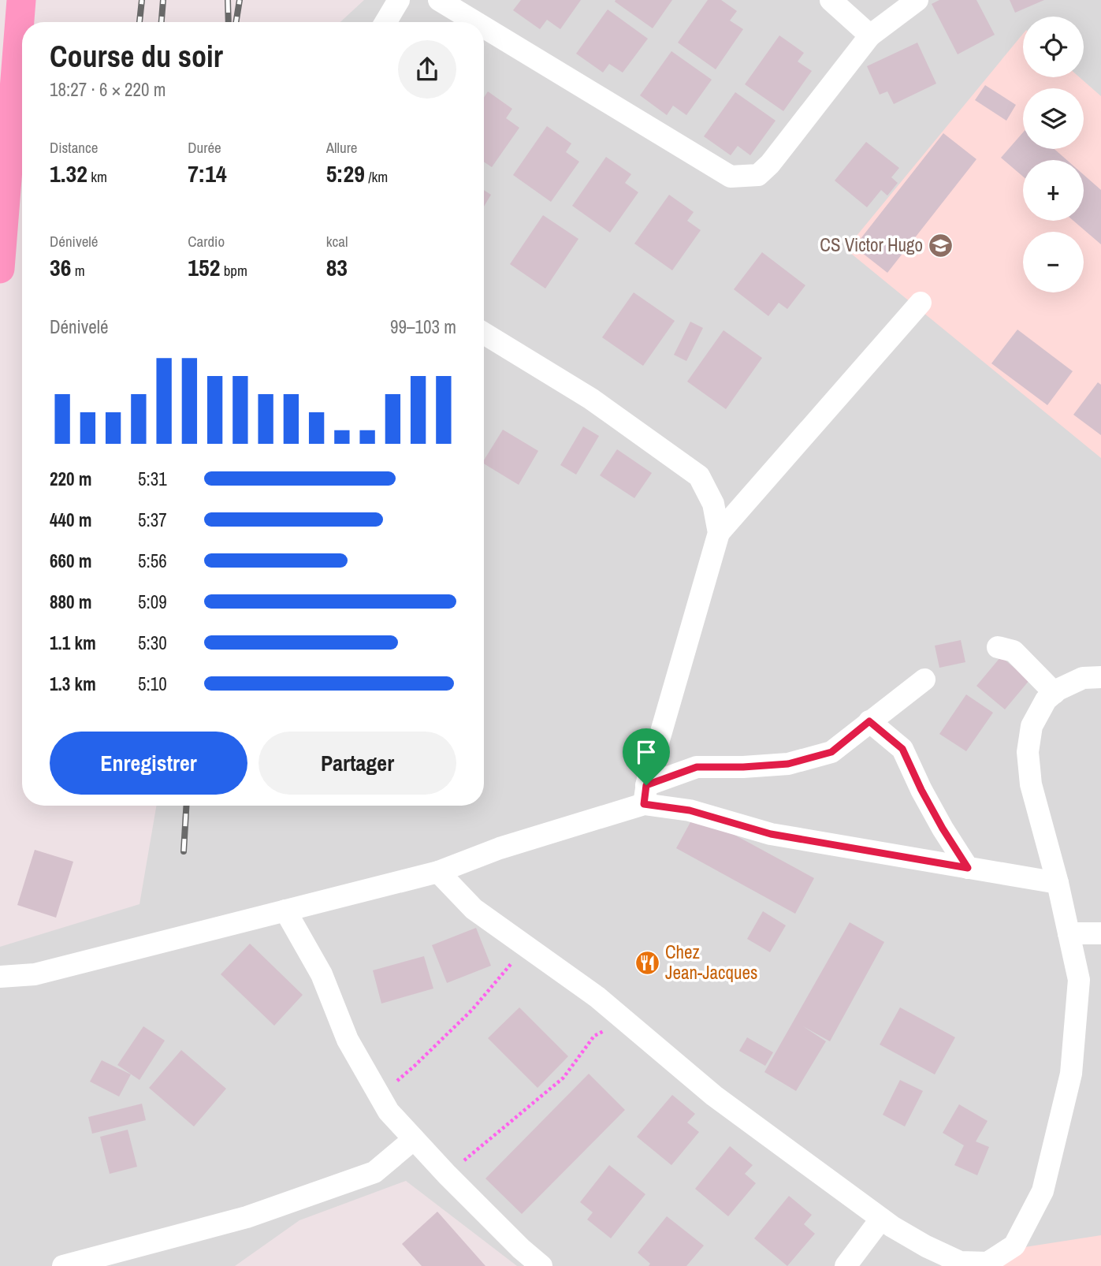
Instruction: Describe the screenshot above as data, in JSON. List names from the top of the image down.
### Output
{
  "places": {
    "school or university": ["CS Victor Hugo"],
    "restaurant": ["Chez Jean-Jacques"]
  },
  "page": {
    "map_buttons": ["+", "−"],
    "heading": ["Course du soir", "18:27 · 6 × 220 m"],
    "stats": [
      ["Distance", "1.32 km"],
      ["Durée", "7:14"],
      ["Allure", "5:29 /km"],
      ["Dénivelé", "36 m"],
      ["Cardio", "152 bpm"],
      ["kcal", "83"]
    ],
    "chart": ["Dénivelé", "99–103 m"],
    "list": [
      {
        "name": "220 m",
        "note": "5:31"
      },
      {
        "name": "440 m",
        "note": "5:37"
      },
      {
        "name": "660 m",
        "note": "5:56"
      },
      {
        "name": "880 m",
        "note": "5:09"
      },
      {
        "name": "1.1 km",
        "note": "5:30"
      },
      {
        "name": "1.3 km",
        "note": "5:10"
      }
    ],
    "buttons": ["Enregistrer", "Partager"]
  }
}
